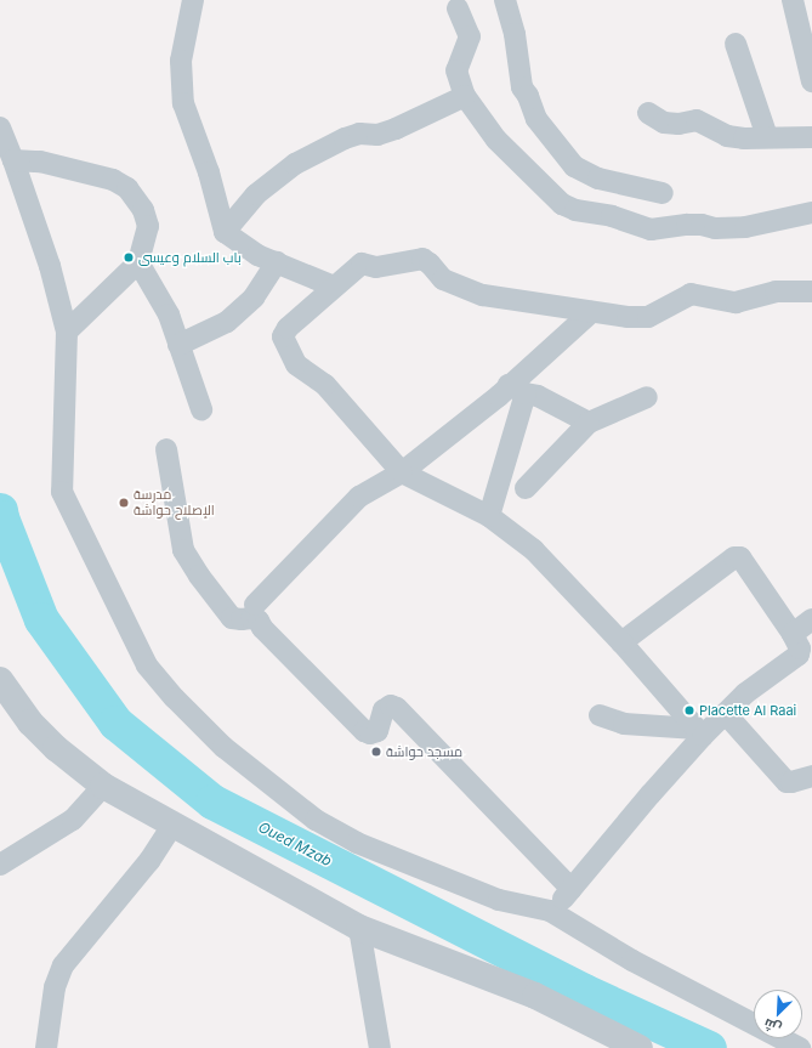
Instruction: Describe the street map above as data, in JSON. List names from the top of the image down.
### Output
{
  "water": ["Oued Mzab"],
  "places": [
    "باب السلام وعيسى",
    "مدرسة الإصلاح حواشة",
    "Placette Al Raai",
    "مسجد حواشة"
  ],
  "north": "bottom left"
}
